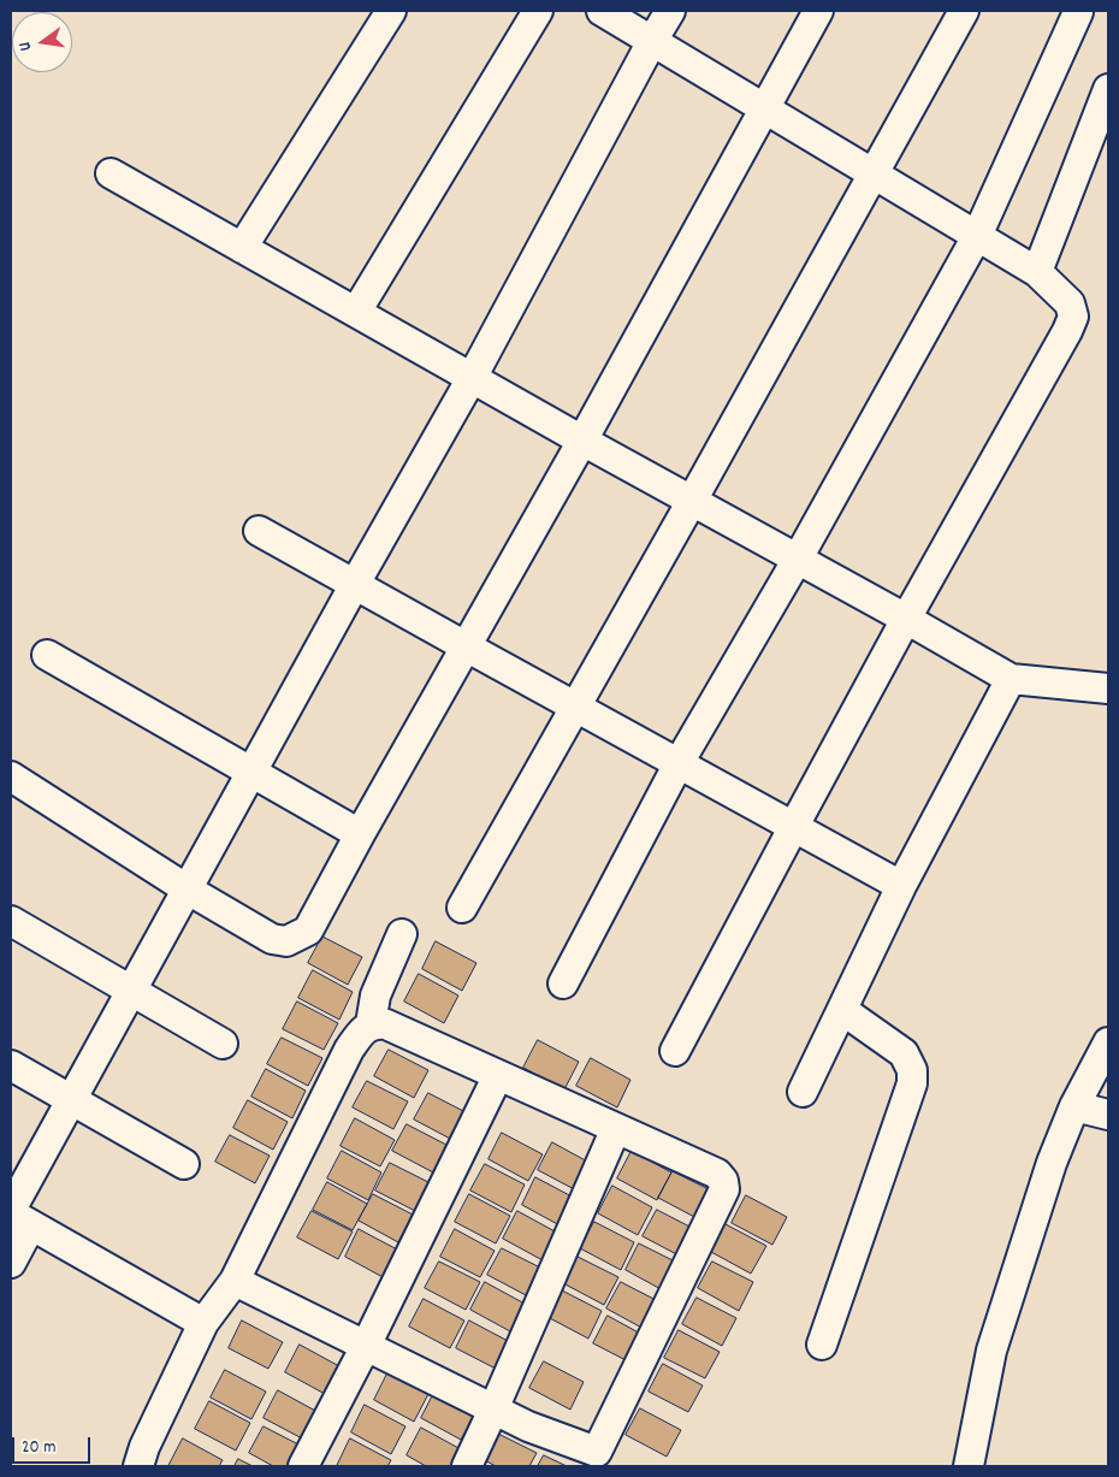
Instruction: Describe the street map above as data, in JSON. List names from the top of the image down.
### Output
{
  "scale_bar": "20 m",
  "north": "left"
}
